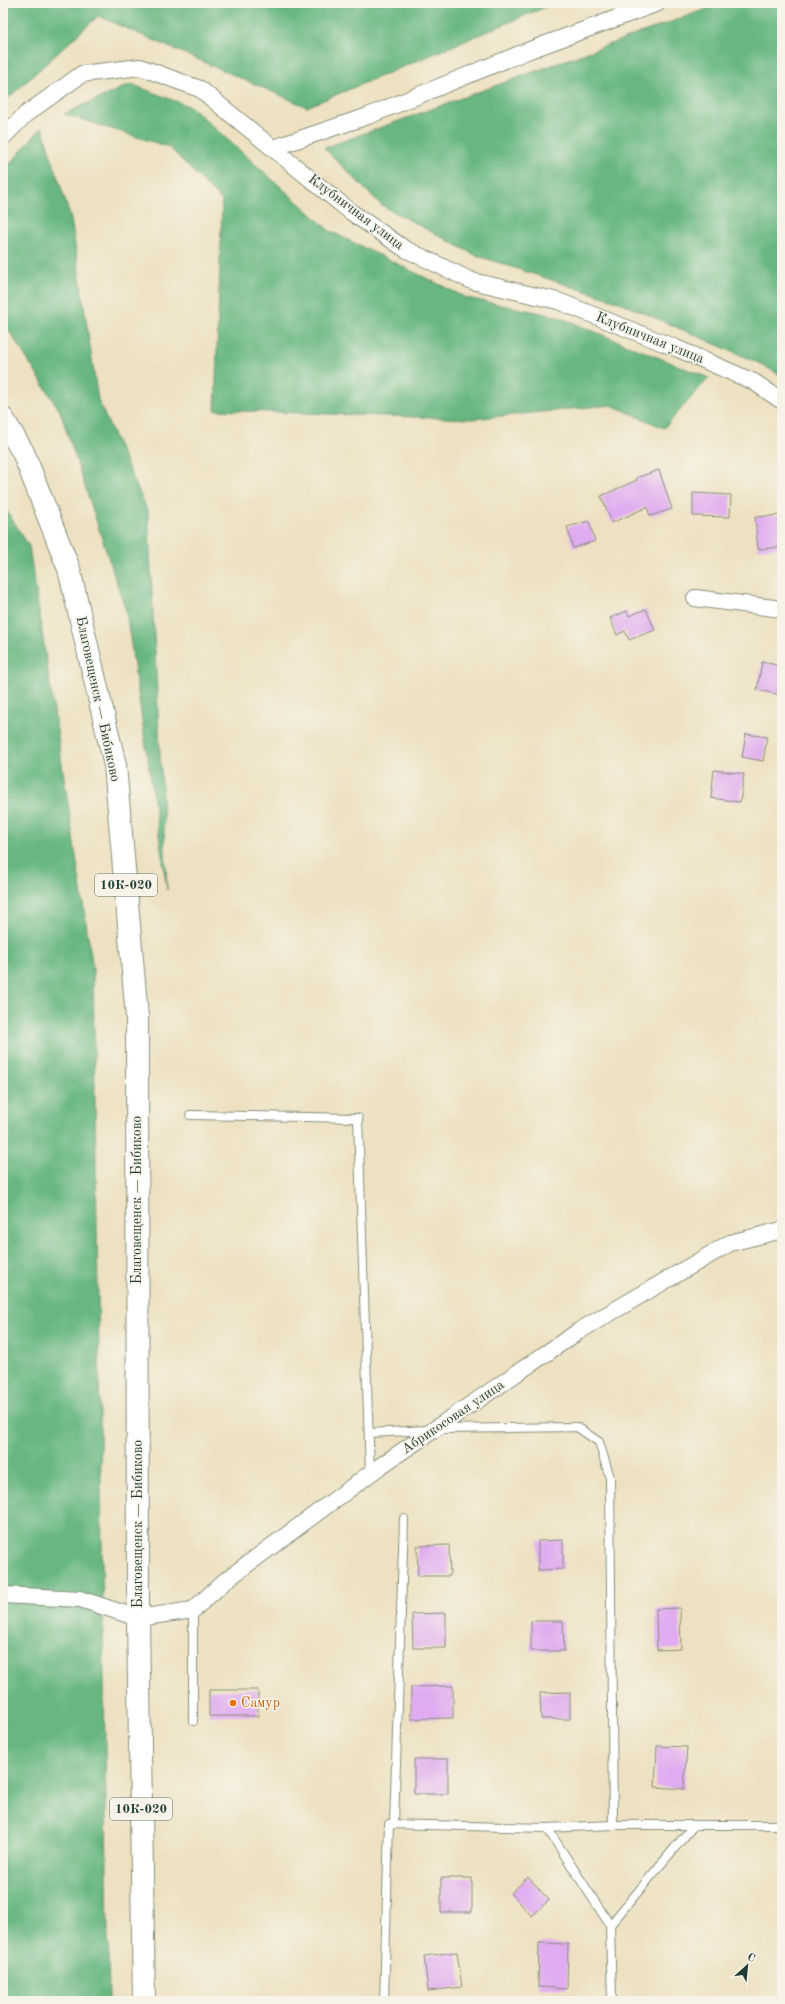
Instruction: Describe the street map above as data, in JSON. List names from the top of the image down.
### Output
{
  "streets": {
    "main road": ["Благовещенск — Бибиково", "10К-020"],
    "street": ["Клубничная улица", "Абрикосовая улица"]
  },
  "places": ["Самур"],
  "north": "top right"
}
